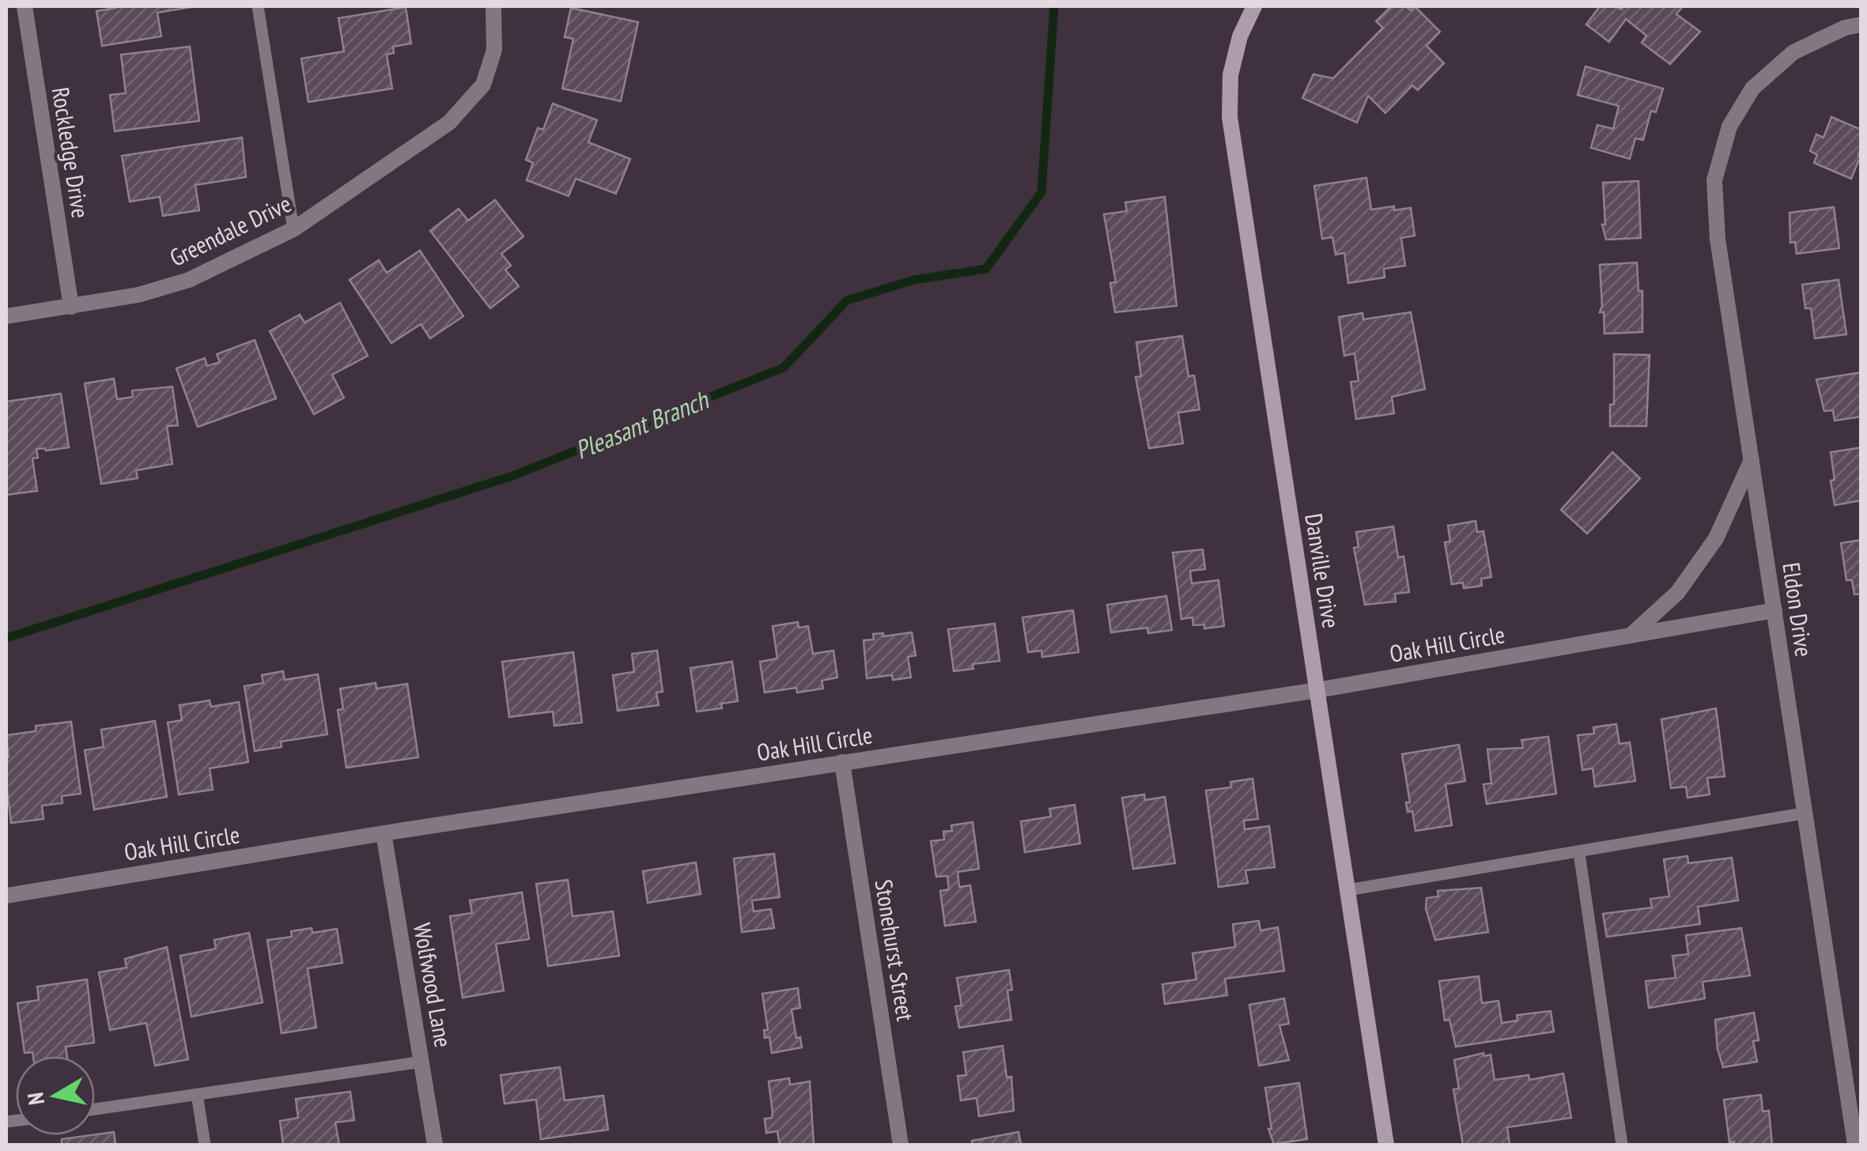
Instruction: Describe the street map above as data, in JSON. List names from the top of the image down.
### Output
{
  "streets": {
    "street": [
      "Rockledge Drive",
      "Greendale Drive",
      "Danville Drive",
      "Eldon Drive",
      "Oak Hill Circle",
      "Stonehurst Street",
      "Wolfwood Lane"
    ]
  },
  "crossings": [
    ["Rockledge Drive", "Greendale Drive"],
    ["Danville Drive", "Oak Hill Circle"],
    ["Eldon Drive", "Oak Hill Circle"],
    ["Oak Hill Circle", "Stonehurst Street"],
    ["Oak Hill Circle", "Wolfwood Lane"]
  ],
  "water": ["Pleasant Branch"],
  "north": "left"
}
